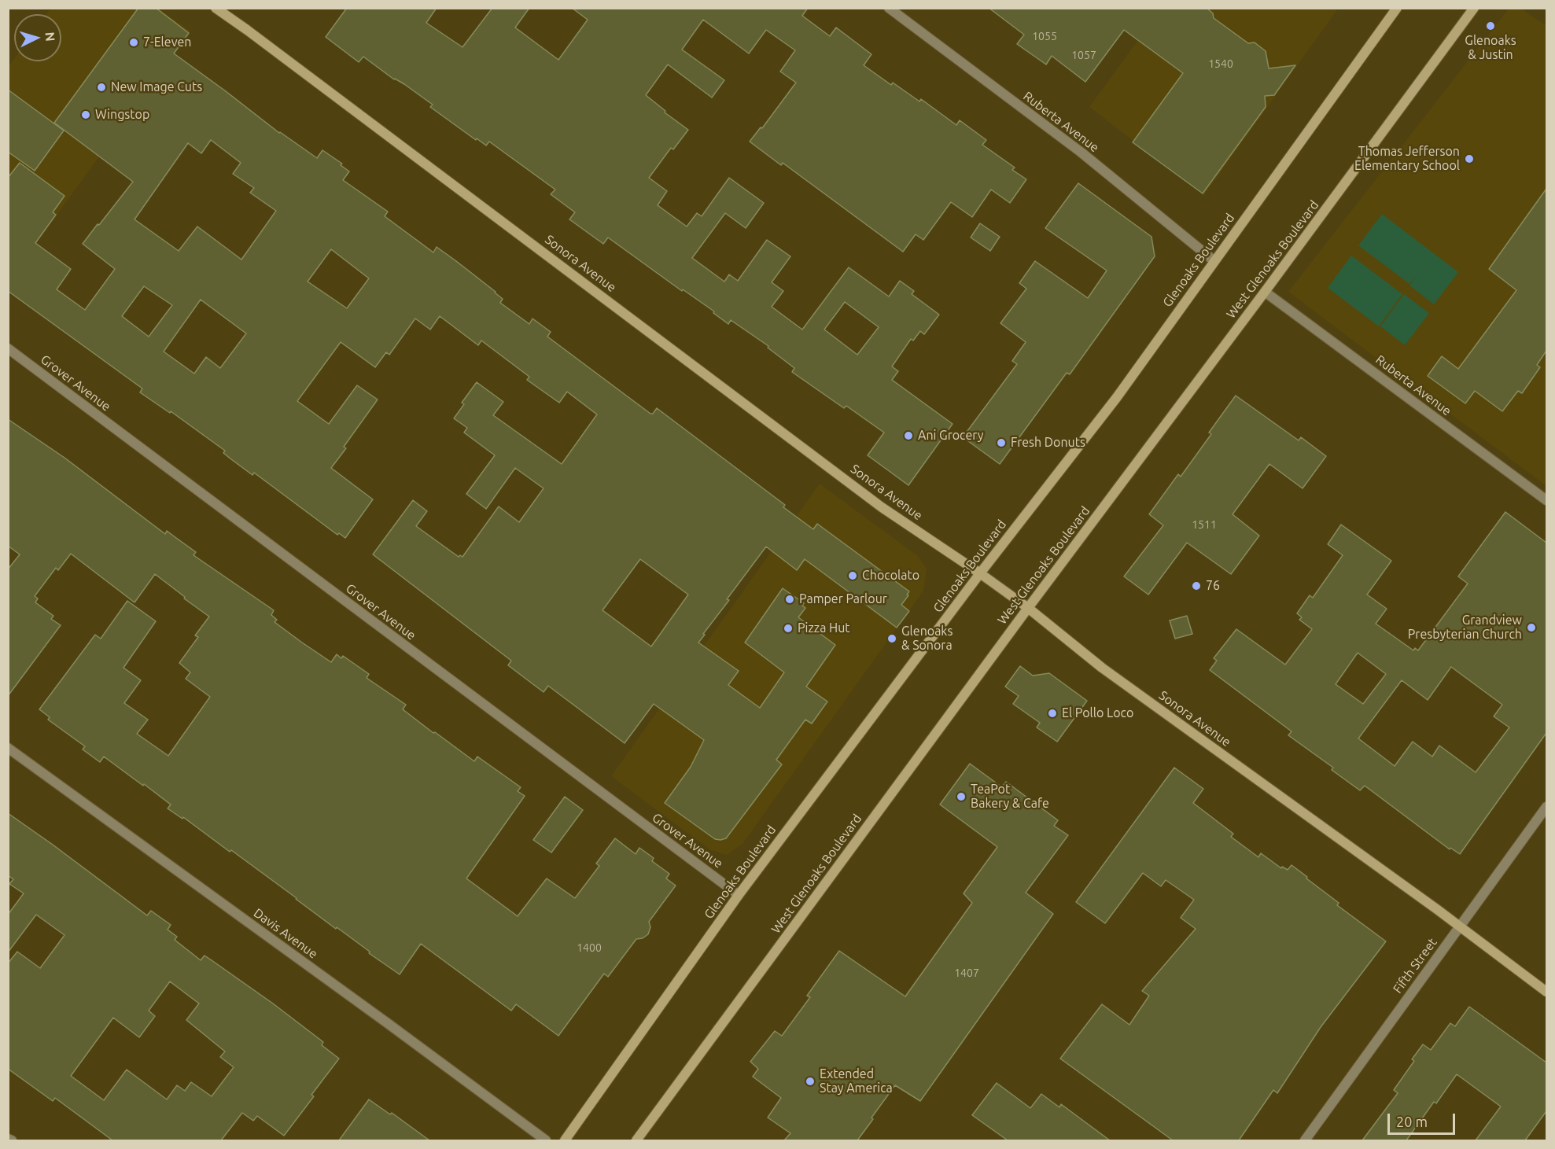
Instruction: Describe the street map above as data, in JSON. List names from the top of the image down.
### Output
{
  "streets": {
    "main road": ["West Glenoaks Boulevard", "Glenoaks Boulevard", "Sonora Avenue"],
    "street": [
      "Ruberta Avenue",
      "Grover Avenue",
      "Davis Avenue",
      "Fifth Street"
    ]
  },
  "crossings": [
    ["Ruberta Avenue", "West Glenoaks Boulevard"],
    ["Ruberta Avenue", "Glenoaks Boulevard"],
    ["West Glenoaks Boulevard", "Sonora Avenue"],
    ["Glenoaks Boulevard", "Sonora Avenue"],
    ["Glenoaks Boulevard", "Grover Avenue"],
    ["Sonora Avenue", "Fifth Street"]
  ],
  "places": [
    "Glenoaks & Justin",
    "7-Eleven",
    "New Image Cuts",
    "Wingstop",
    "Thomas Jefferson Elementary School",
    "Ani Grocery",
    "Fresh Donuts",
    "Chocolato",
    "76",
    "Pamper Parlour",
    "Grandview Presbyterian Church",
    "Pizza Hut",
    "Glenoaks & Sonora",
    "El Pollo Loco",
    "TeaPot Bakery & Cafe",
    "Extended Stay America"
  ],
  "house_numbers": [
    "1055",
    "1057",
    "1540",
    "1511",
    "1400",
    "1407"
  ],
  "scale_bar": "20 m",
  "north": "right"
}
